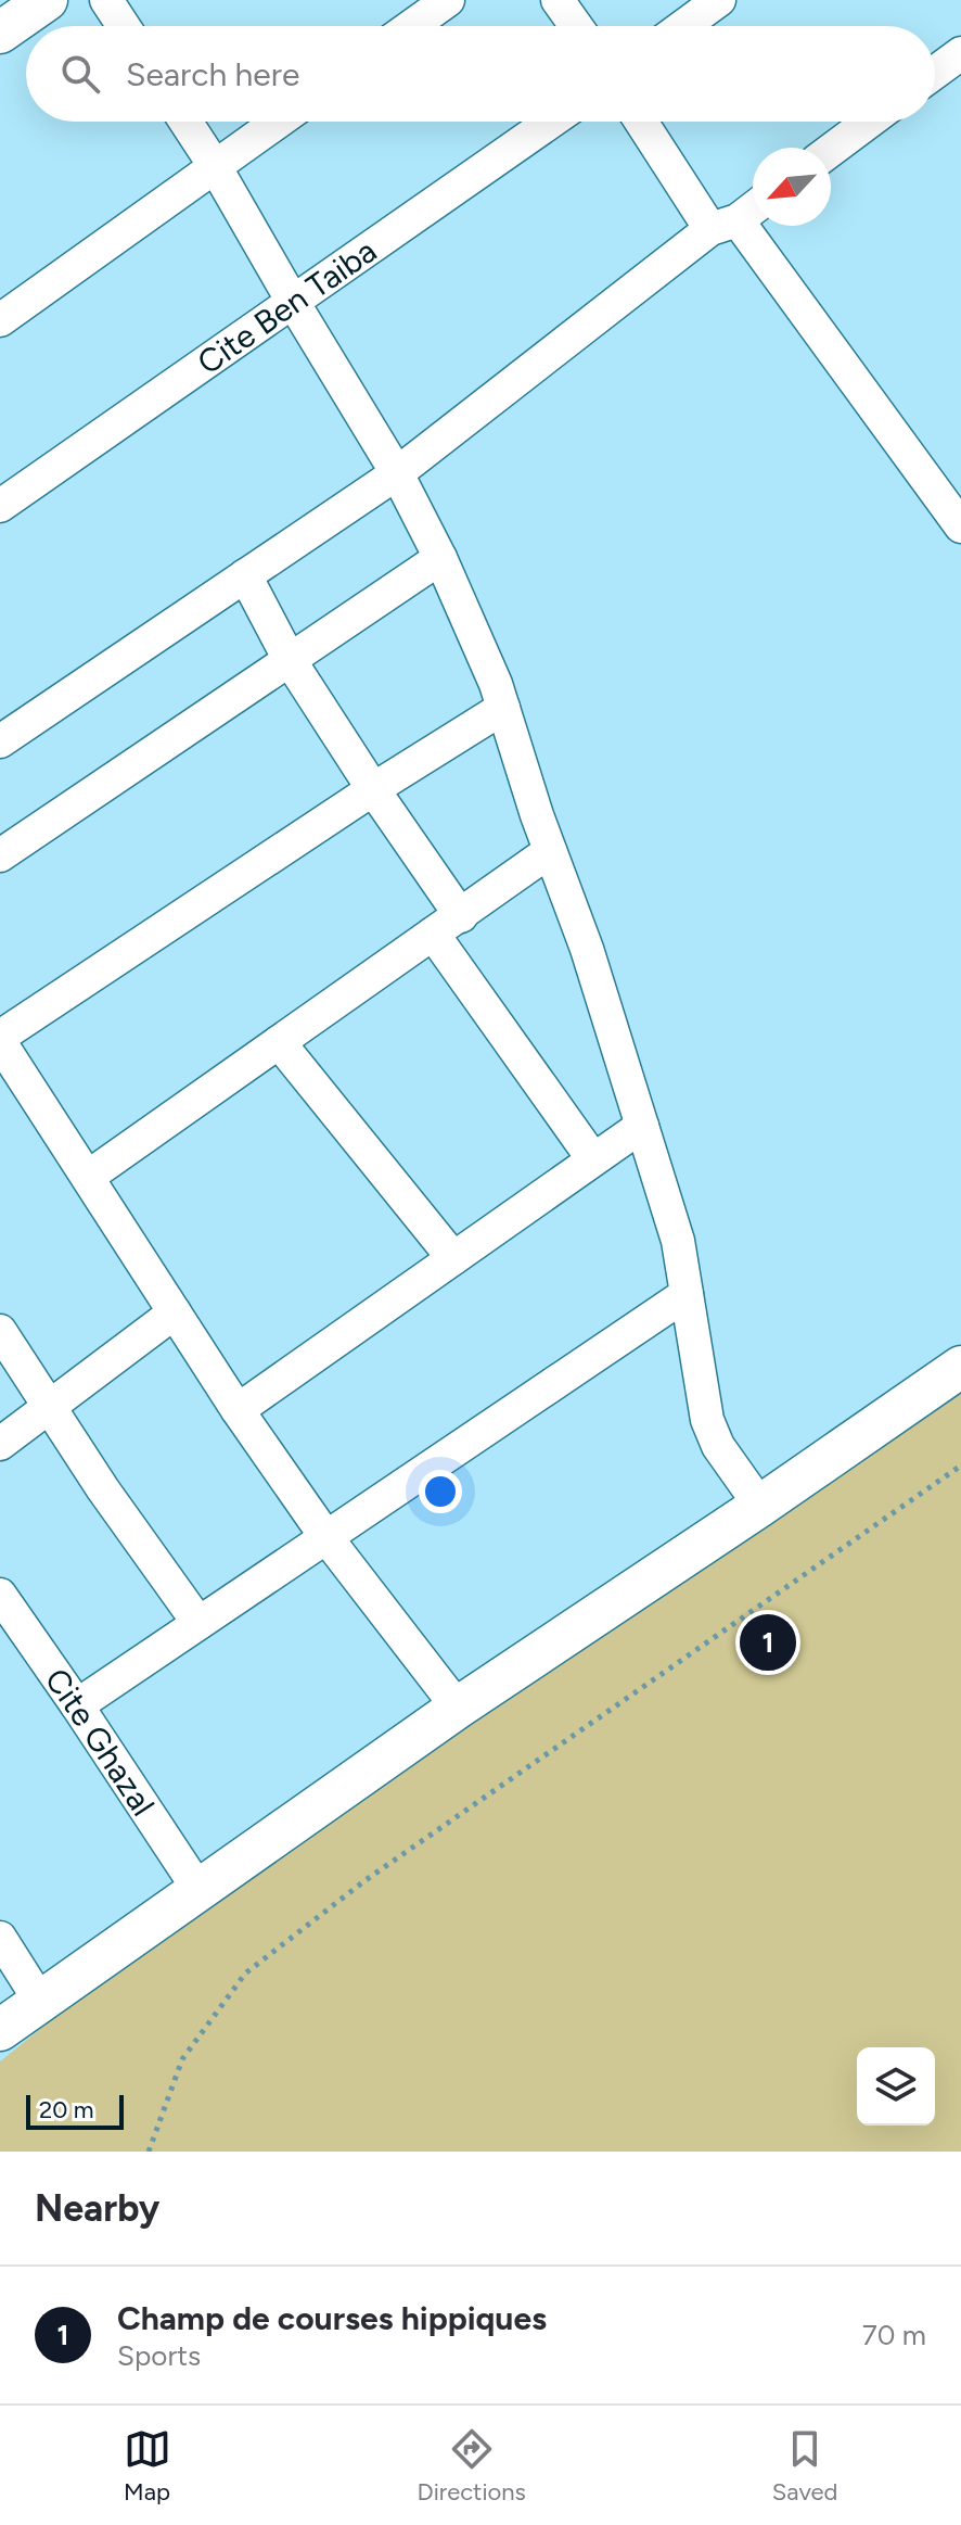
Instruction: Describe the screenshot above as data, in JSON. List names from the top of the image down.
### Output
{
  "streets": {
    "street": ["Cite Ben Taiba", "Cite Ghazal"]
  },
  "scale_bar": "20 m",
  "north": "bottom left",
  "page": {
    "search": "Search here",
    "pins": "1",
    "scale": "20 m",
    "heading": "Nearby",
    "list": [
      {
        "mark": "1",
        "name": "Champ de courses hippiques",
        "note": "Sports",
        "value": "70 m"
      }
    ],
    "nav": ["Map", "Directions", "Saved"]
  }
}
